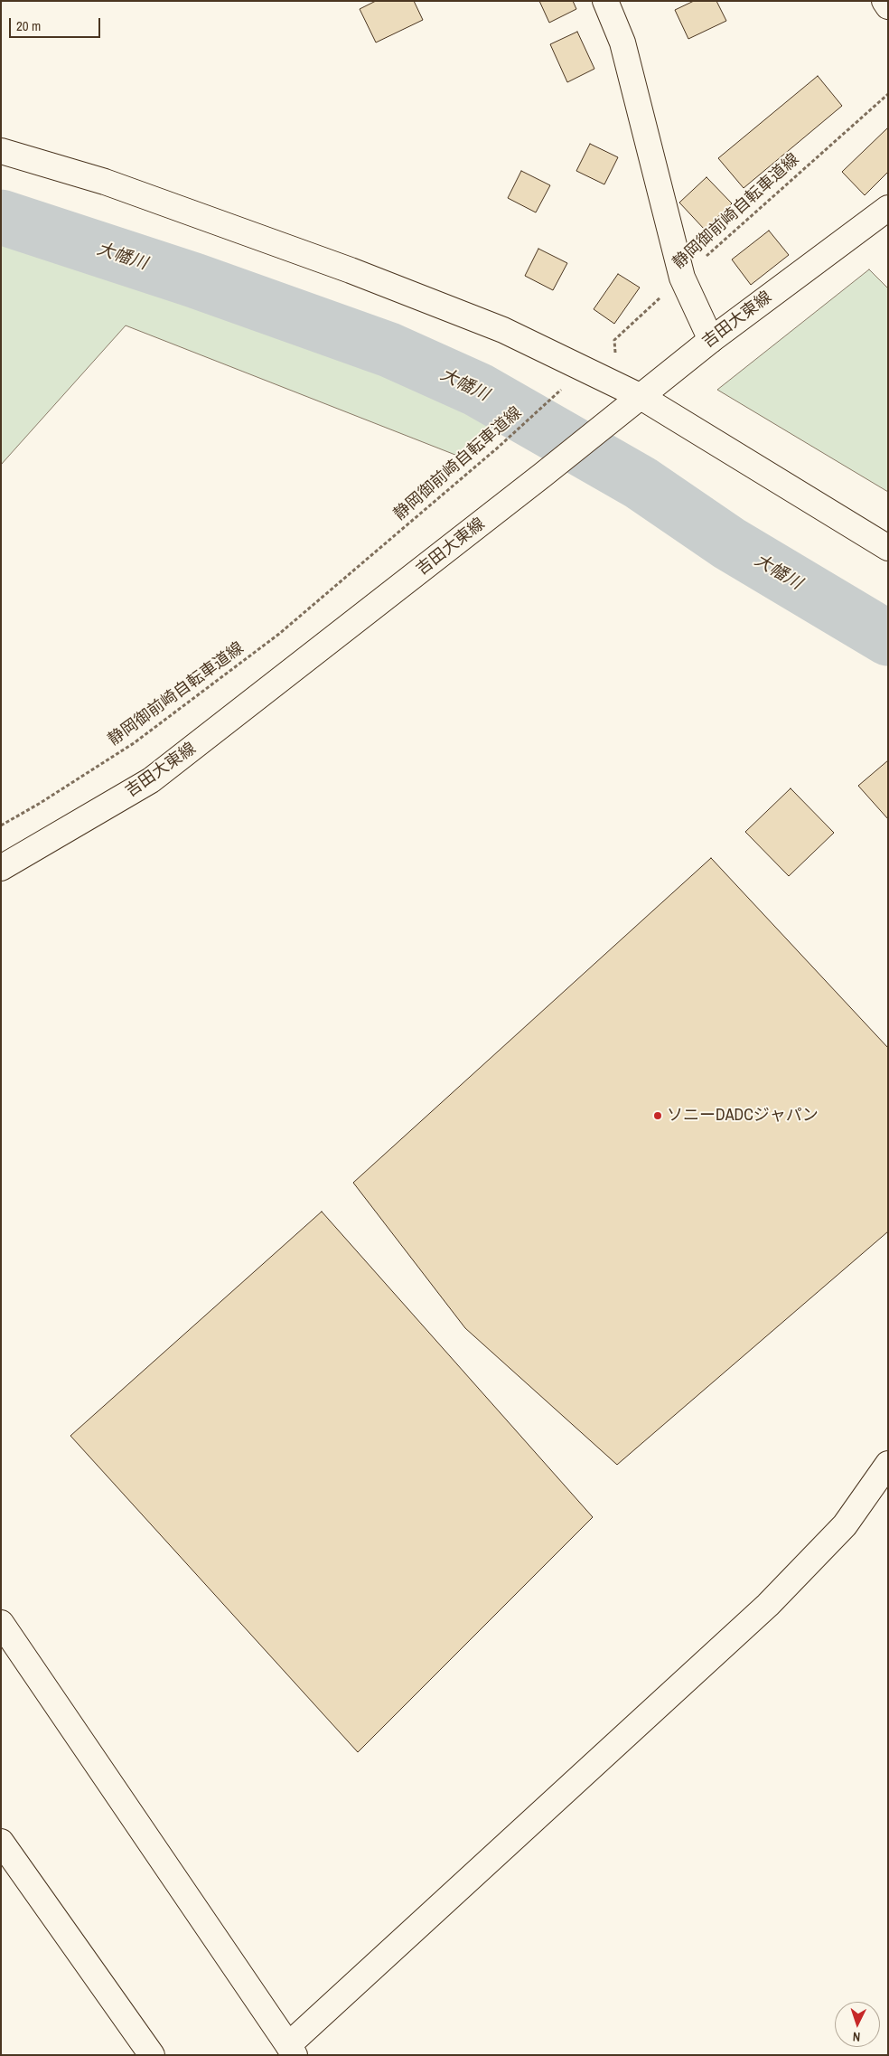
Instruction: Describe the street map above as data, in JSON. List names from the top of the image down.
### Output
{
  "streets": {
    "street": ["吉田大東線"],
    "path": ["静岡御前崎自転車道線"]
  },
  "water": ["大幡川"],
  "places": ["ソニーDADCジャパン"],
  "scale_bar": "20 m",
  "north": "bottom"
}
